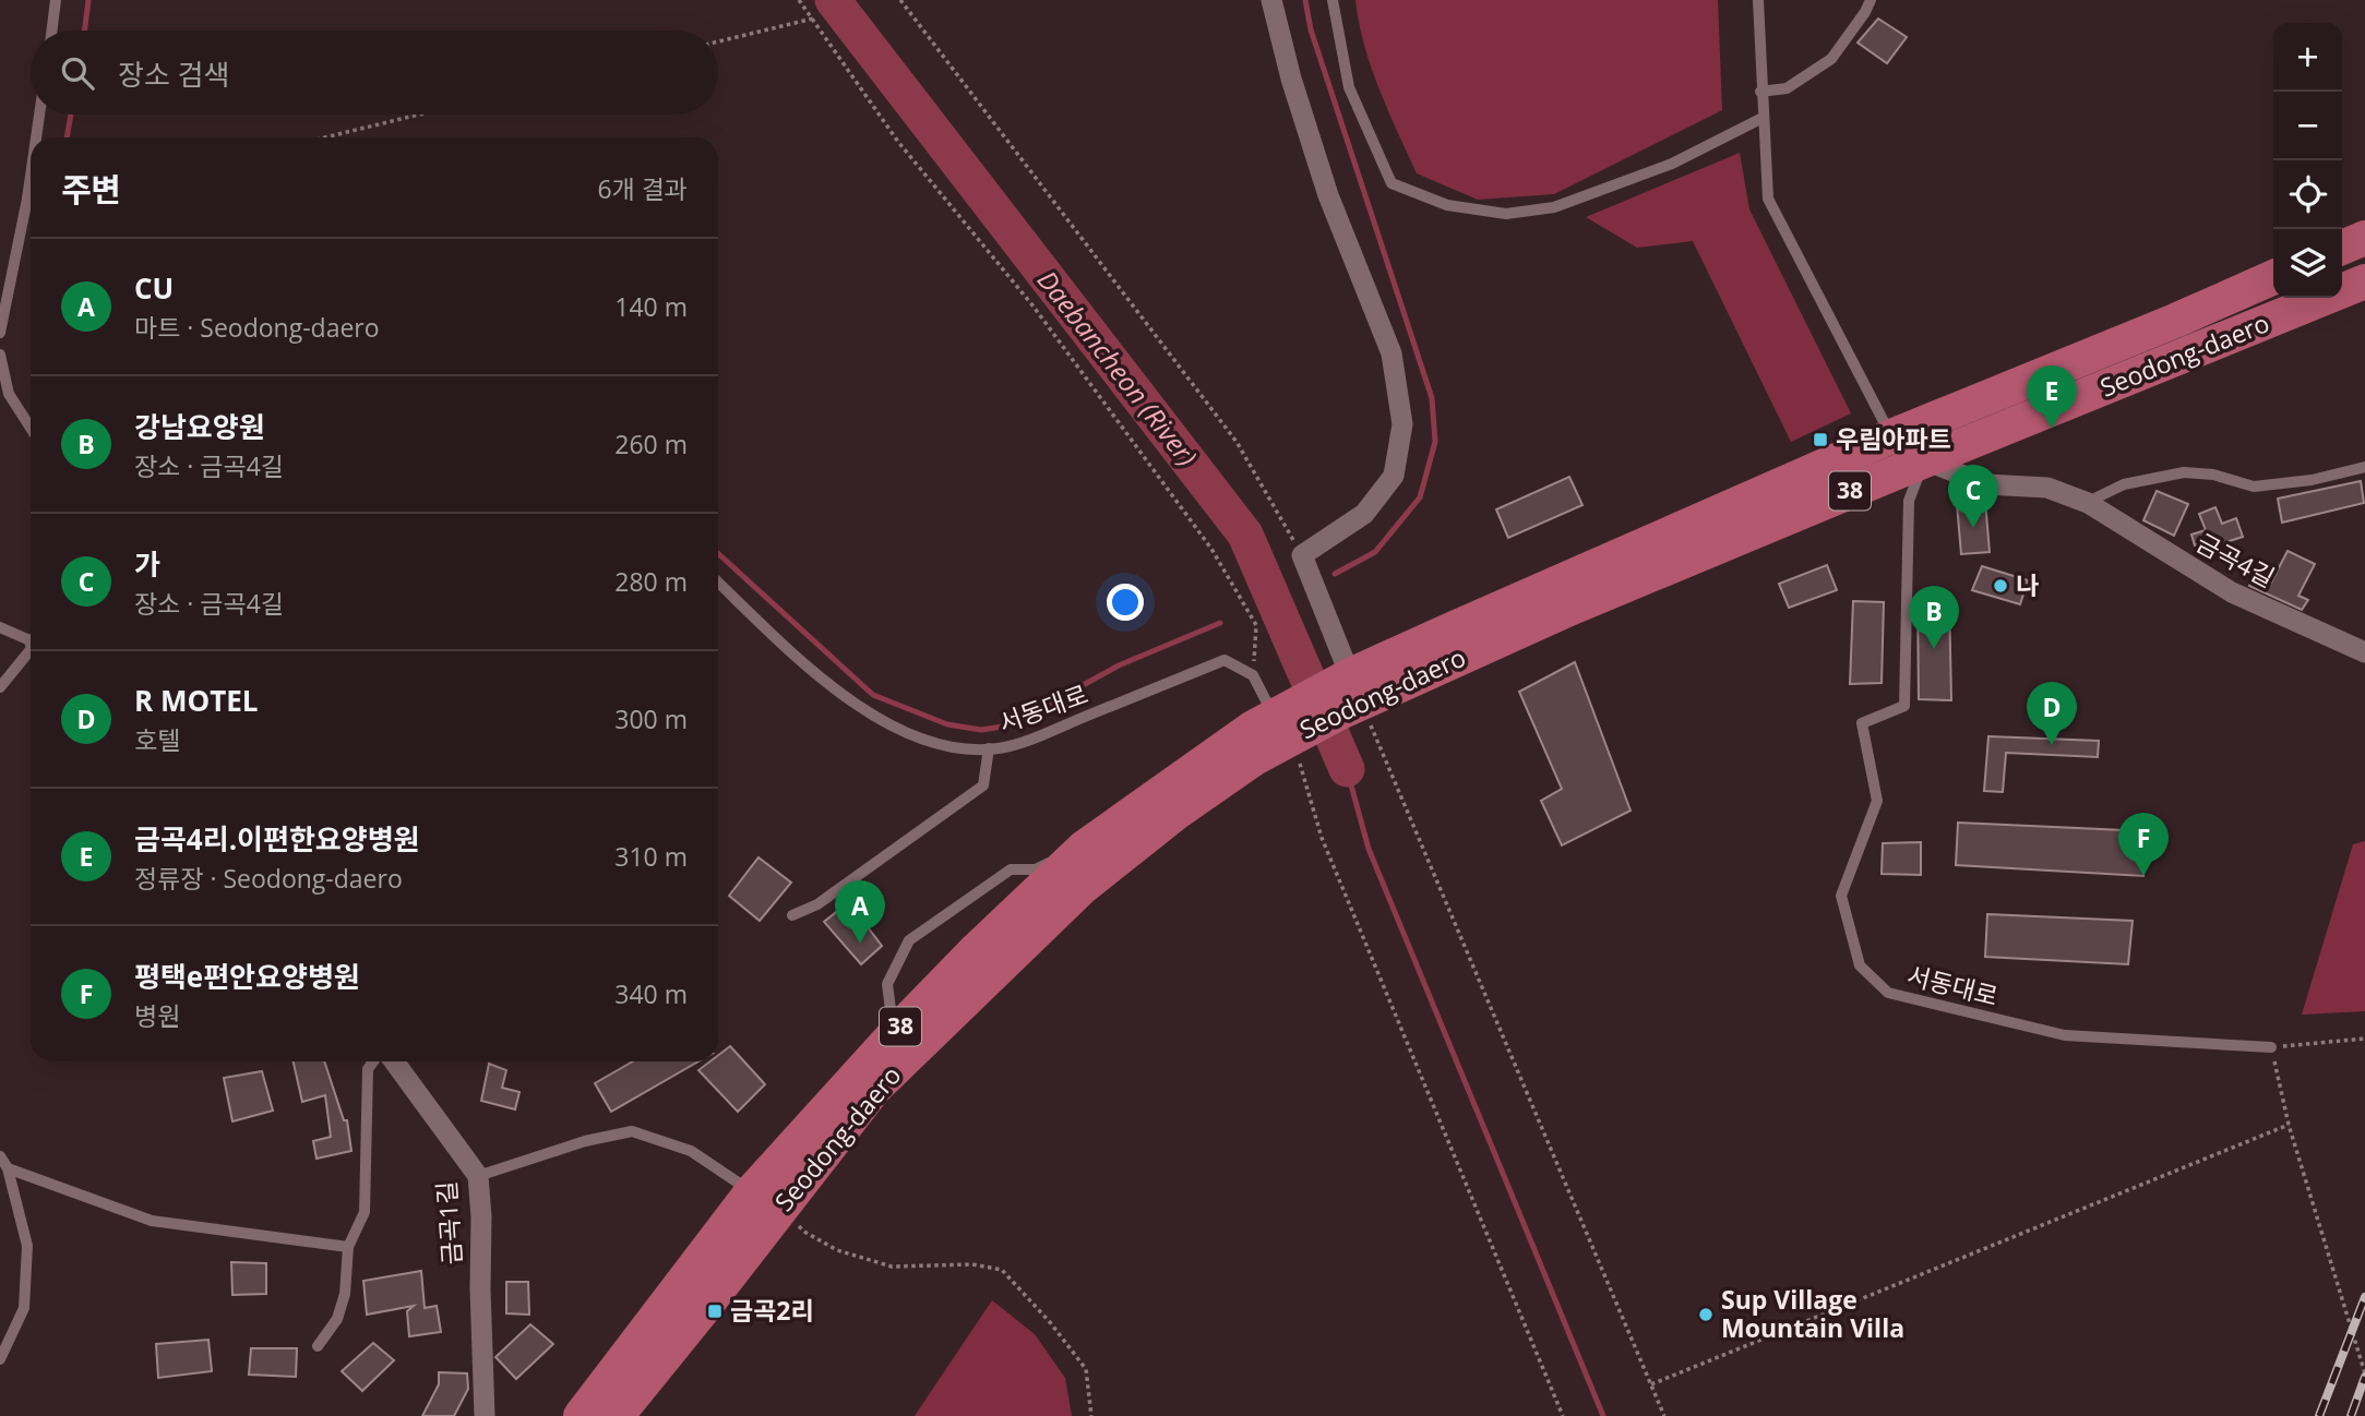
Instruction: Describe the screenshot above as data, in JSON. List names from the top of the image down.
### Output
{
  "streets": {
    "main road": ["Seodong-daero", "38"],
    "street": ["금곡4길", "금곡1길"],
    "lane": ["서동대로"]
  },
  "crossings": [
    ["Seodong-daero", "금곡4길"],
    ["Seodong-daero", "서동대로"],
    ["금곡4길", "서동대로"]
  ],
  "water": ["Daebancheon (River)"],
  "places": {
    "transit": ["우림아파트", "금곡2리"],
    "other": ["나", "Sup Village Mountain Villa"]
  },
  "page": {
    "map_buttons": ["+", "−"],
    "search": "장소 검색",
    "heading": ["주변", "6개 결과"],
    "list": [
      {
        "mark": "A",
        "name": "CU",
        "note": "마트 · Seodong-daero",
        "value": "140 m"
      },
      {
        "mark": "B",
        "name": "강남요양원",
        "note": "장소 · 금곡4길",
        "value": "260 m"
      },
      {
        "mark": "C",
        "name": "가",
        "note": "장소 · 금곡4길",
        "value": "280 m"
      },
      {
        "mark": "D",
        "name": "R MOTEL",
        "note": "호텔",
        "value": "300 m"
      },
      {
        "mark": "E",
        "name": "금곡4리.이편한요양병원",
        "note": "정류장 · Seodong-daero",
        "value": "310 m"
      },
      {
        "mark": "F",
        "name": "평택e편안요양병원",
        "note": "병원",
        "value": "340 m"
      }
    ],
    "pins": [
      "E",
      "C",
      "B",
      "D",
      "F",
      "A"
    ]
  }
}
